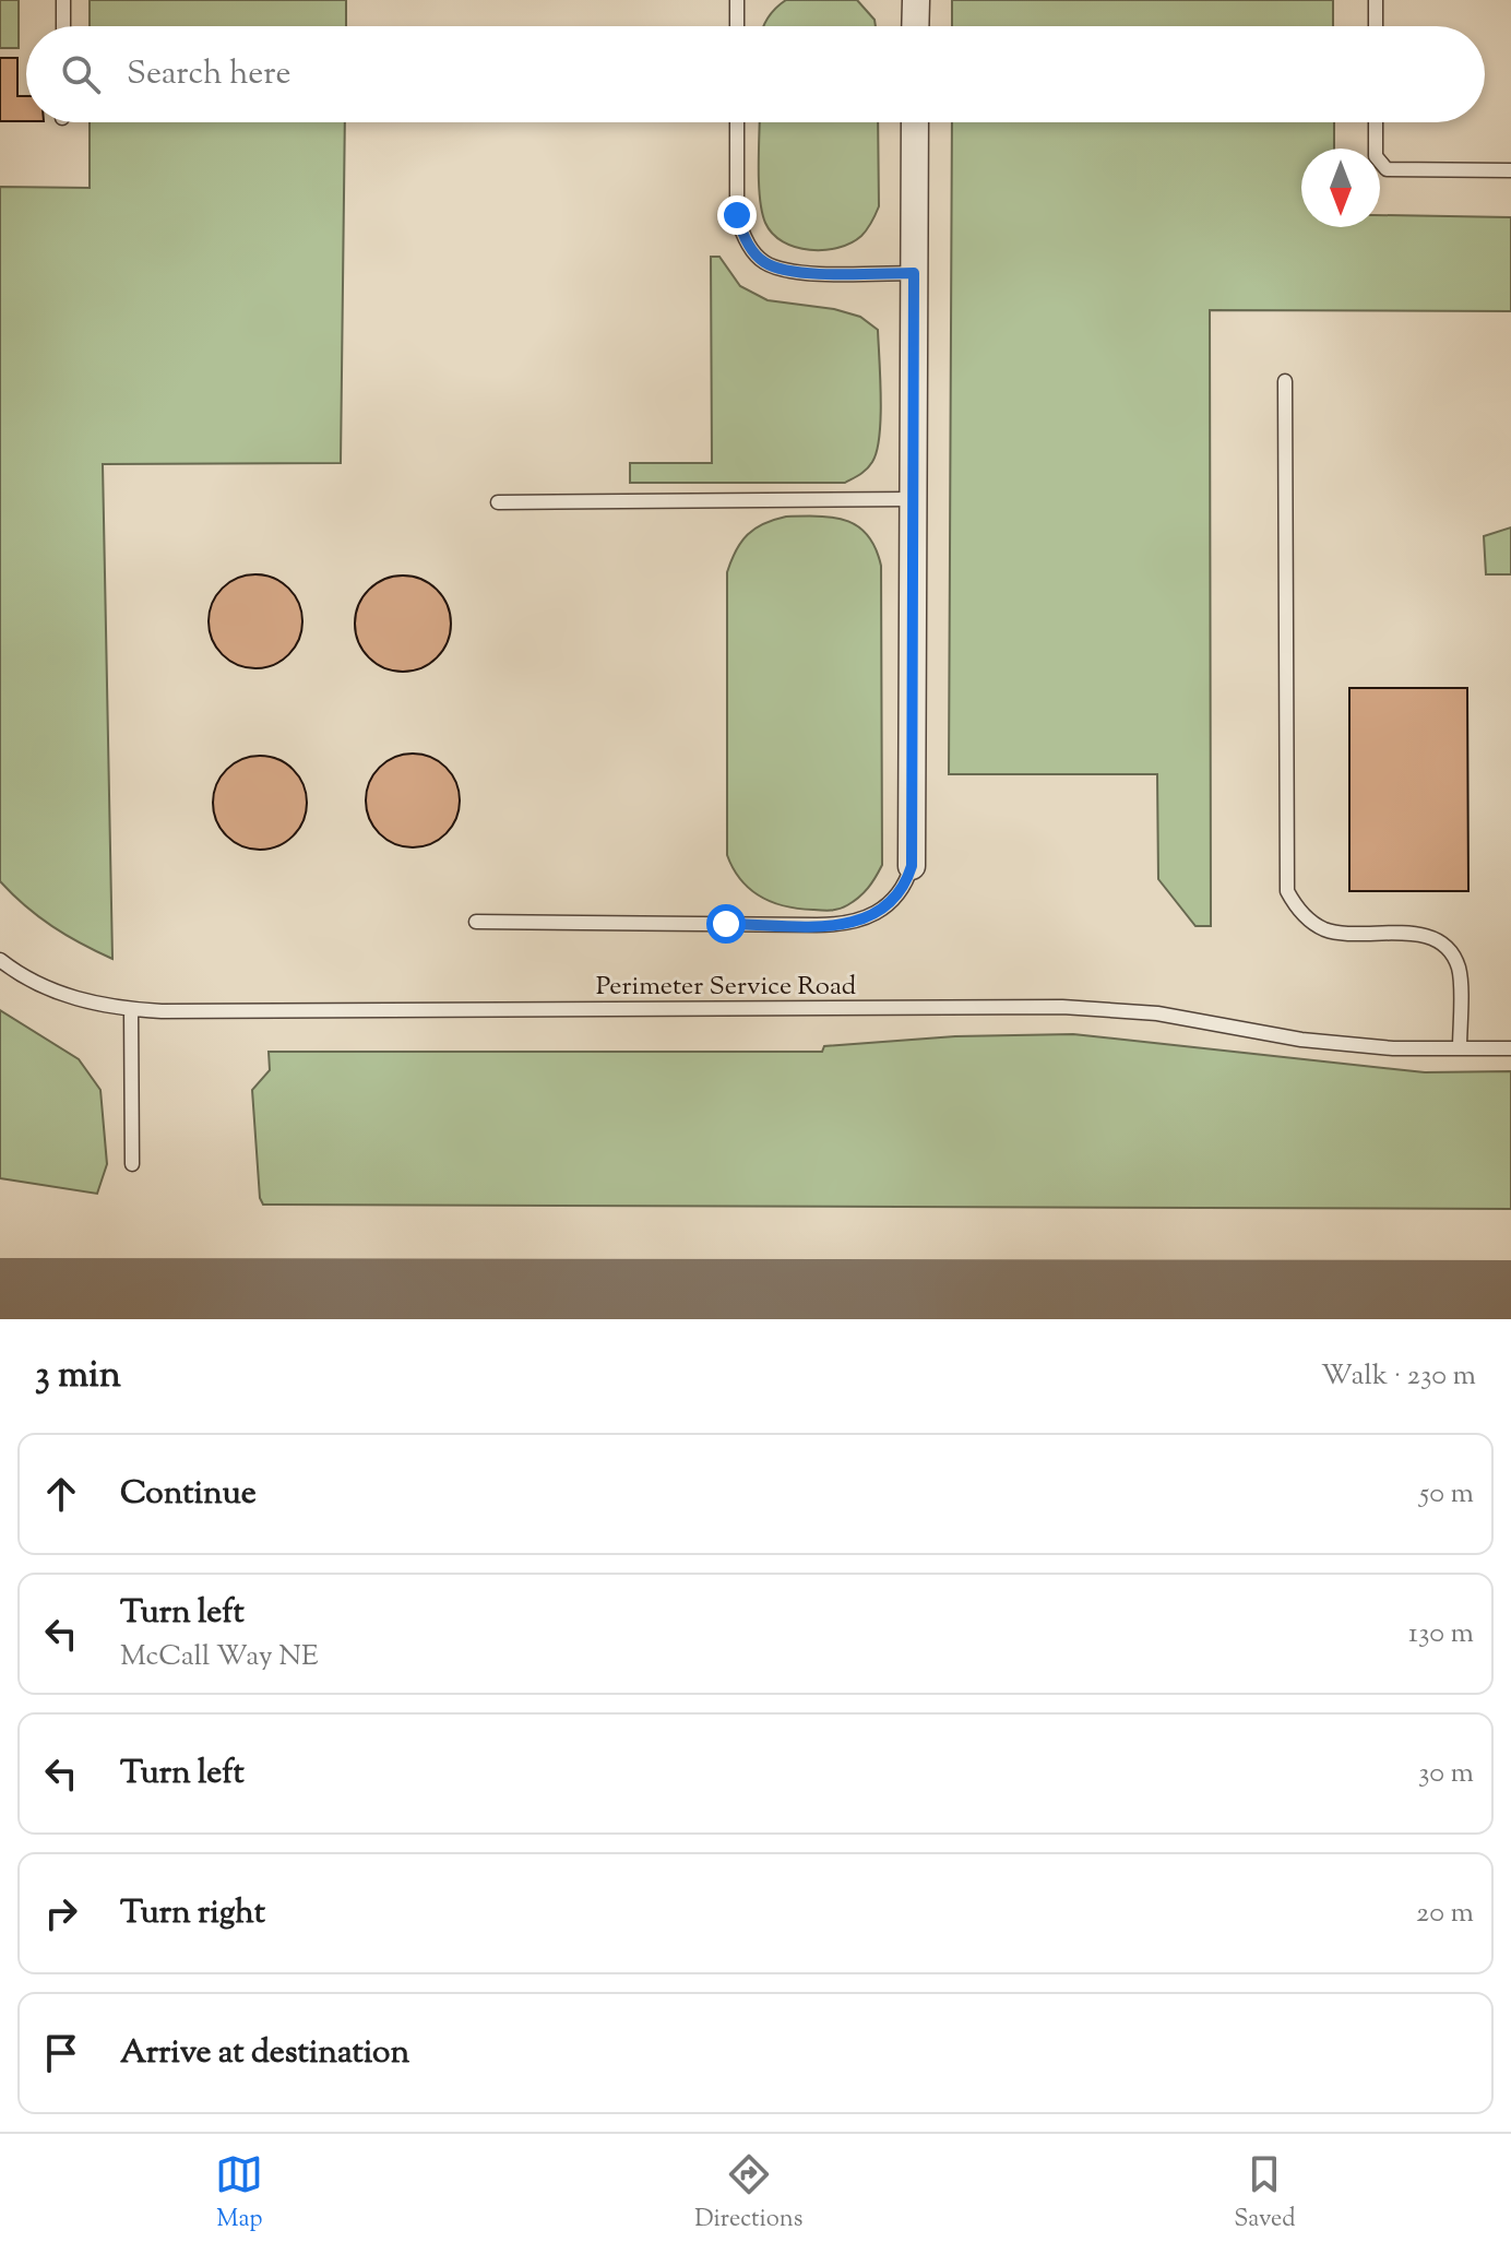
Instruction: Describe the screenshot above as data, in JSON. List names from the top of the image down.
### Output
{
  "streets": {
    "lane": ["Perimeter Service Road"]
  },
  "north": "bottom",
  "page": {
    "search": "Search here",
    "heading": ["3 min", "Walk · 230 m"],
    "list": [
      ["Continue", "50 m"],
      ["Turn left", "McCall Way NE", "130 m"],
      ["Turn left", "30 m"],
      ["Turn right", "20 m"],
      "Arrive at destination"
    ],
    "nav": ["Map", "Directions", "Saved"]
  }
}
